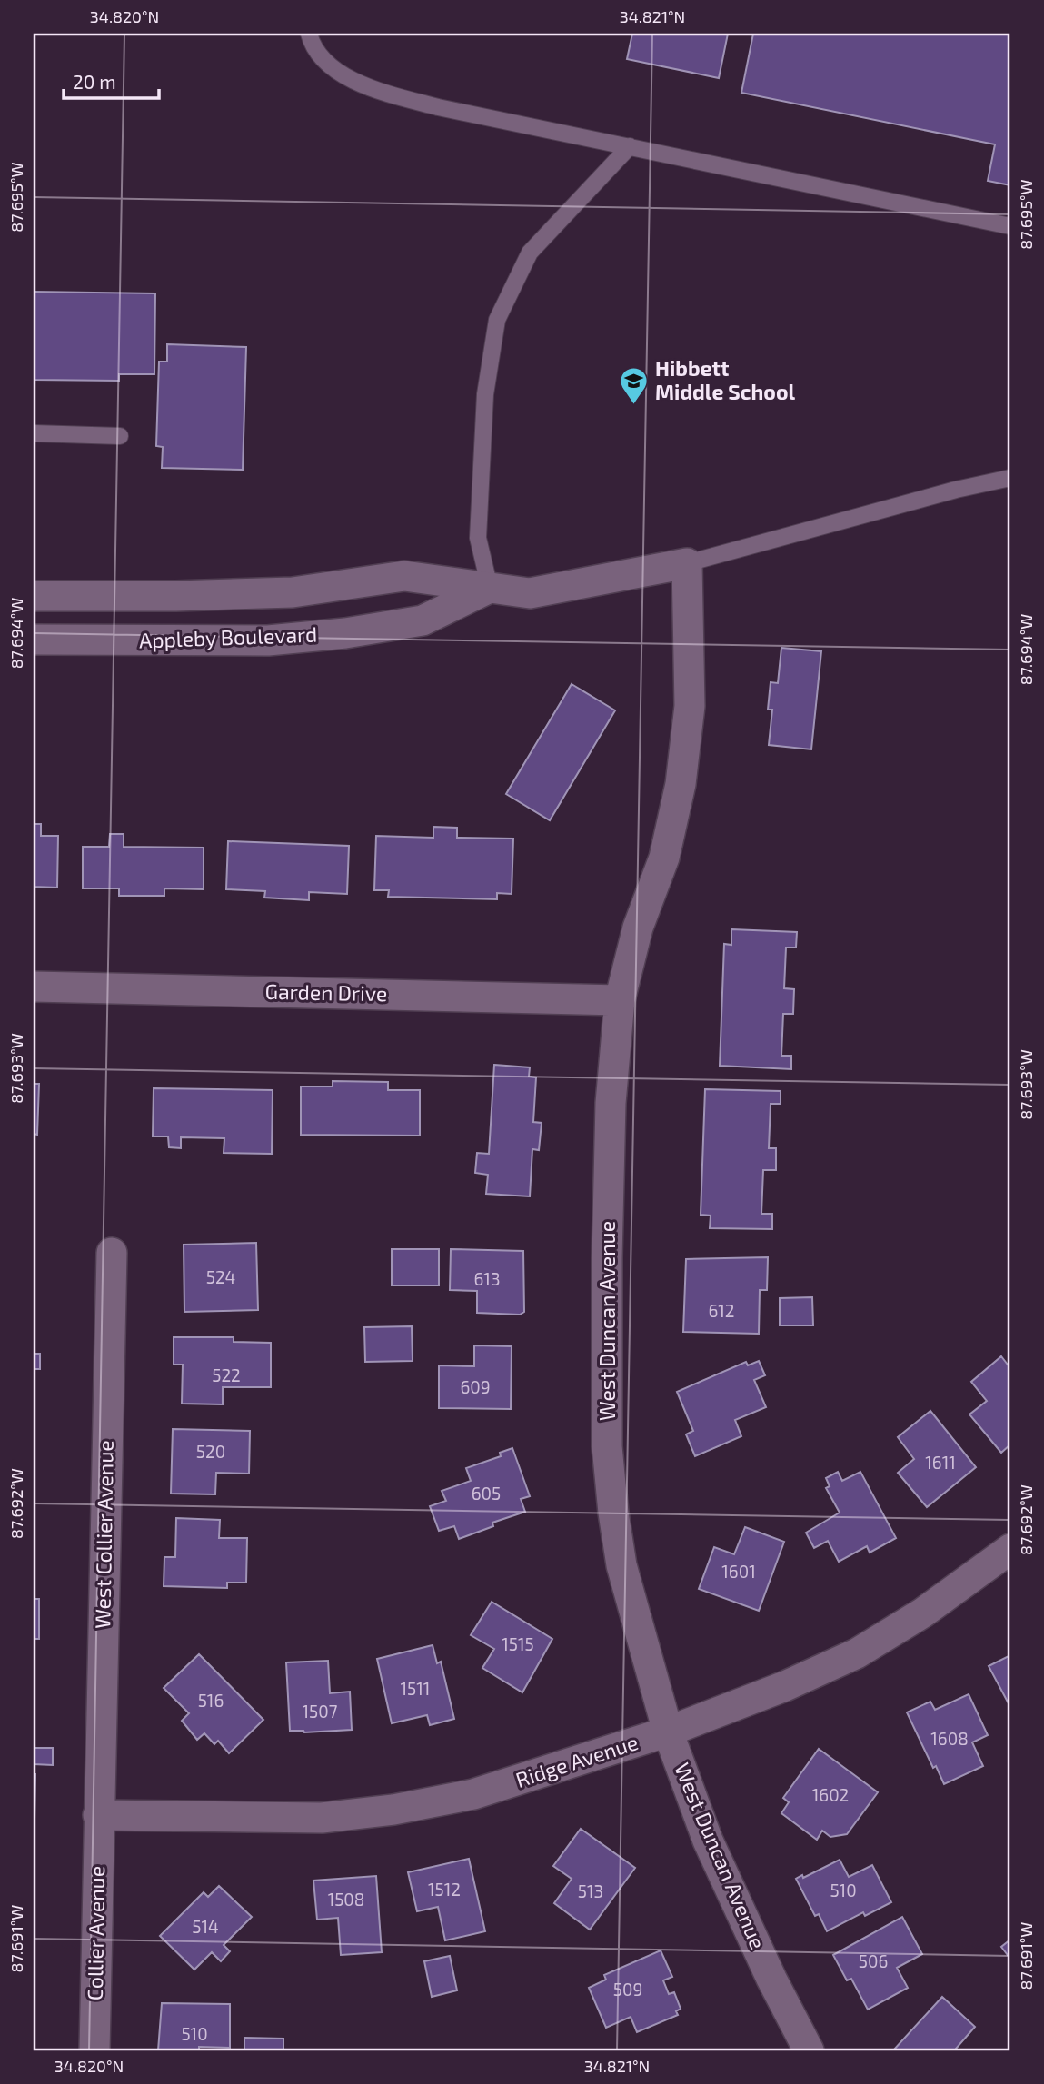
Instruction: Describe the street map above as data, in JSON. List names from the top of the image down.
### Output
{
  "streets": {
    "street": [
      "Appleby Boulevard",
      "Garden Drive",
      "West Duncan Avenue",
      "West Collier Avenue",
      "Ridge Avenue",
      "Collier Avenue"
    ]
  },
  "crossings": [
    ["Appleby Boulevard", "West Duncan Avenue"],
    ["Garden Drive", "West Duncan Avenue"],
    ["West Duncan Avenue", "Ridge Avenue"],
    ["West Collier Avenue", "Ridge Avenue"],
    ["West Collier Avenue", "Collier Avenue"],
    ["Ridge Avenue", "Collier Avenue"]
  ],
  "places": {
    "school or university": ["Hibbett Middle School"]
  },
  "house_numbers": [
    "524",
    "613",
    "612",
    "522",
    "609",
    "520",
    "1611",
    "605",
    "1601",
    "1515",
    "1511",
    "516",
    "1507",
    "1608",
    "1602",
    "1512",
    "510",
    "513",
    "1508",
    "514",
    "506",
    "509",
    "510"
  ],
  "scale_bar": "20 m",
  "coordinates": [
    "34.820°N",
    "34.821°N",
    "87.695°W",
    "87.694°W",
    "87.693°W",
    "87.692°W",
    "87.691°W"
  ]
}
